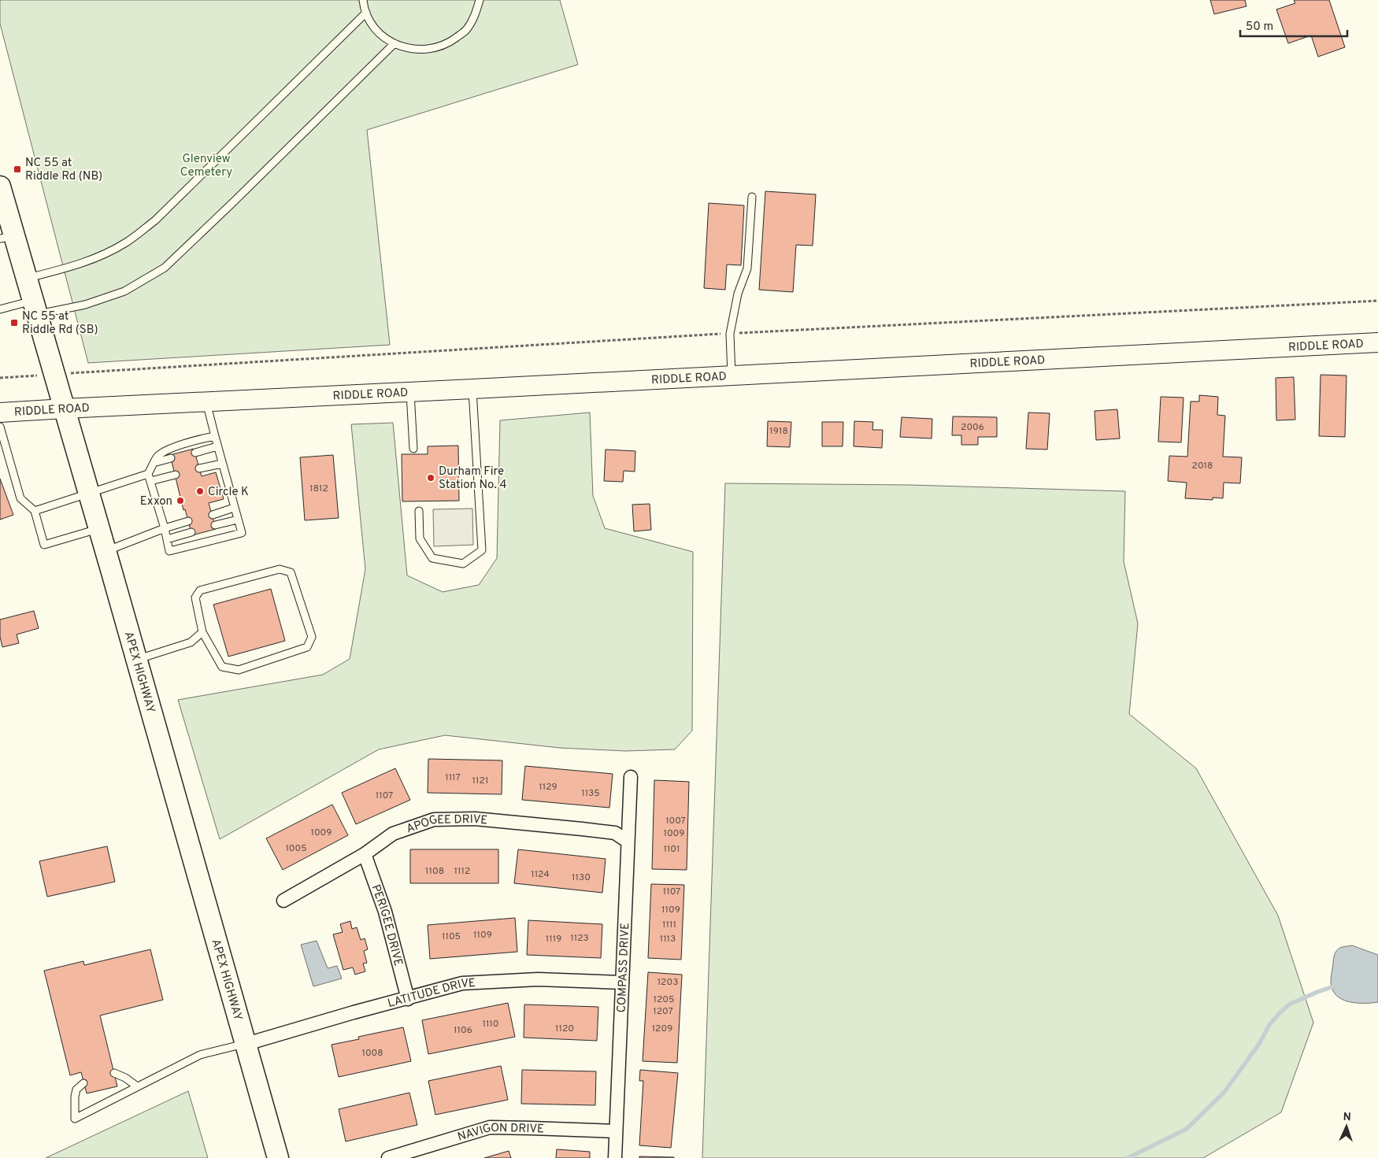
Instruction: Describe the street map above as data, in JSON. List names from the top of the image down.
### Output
{
  "streets": {
    "main road": ["RIDDLE ROAD", "APEX HIGHWAY"],
    "street": [
      "APOGEE DRIVE",
      "PERIGEE DRIVE",
      "COMPASS DRIVE",
      "LATITUDE DRIVE",
      "NAVIGON DRIVE"
    ]
  },
  "crossings": [
    ["RIDDLE ROAD", "APEX HIGHWAY"],
    ["APEX HIGHWAY", "LATITUDE DRIVE"],
    ["APOGEE DRIVE", "PERIGEE DRIVE"],
    ["APOGEE DRIVE", "COMPASS DRIVE"],
    ["PERIGEE DRIVE", "LATITUDE DRIVE"],
    ["COMPASS DRIVE", "LATITUDE DRIVE"],
    ["COMPASS DRIVE", "NAVIGON DRIVE"]
  ],
  "parks": ["Glenview Cemetery"],
  "places": {
    "transit": ["NC 55 at Riddle Rd (NB)", "NC 55 at Riddle Rd (SB)"],
    "other": ["Durham Fire Station No. 4", "Circle K", "Exxon"]
  },
  "house_numbers": [
    "2006",
    "1918",
    "2018",
    "1812",
    "1117",
    "1121",
    "1129",
    "1135",
    "1107",
    "1007",
    "1009",
    "1009",
    "1005",
    "1101",
    "1108",
    "1112",
    "1124",
    "1130",
    "1107",
    "1109",
    "1111",
    "1109",
    "1105",
    "1123",
    "1119",
    "1113",
    "1203",
    "1205",
    "1207",
    "1110",
    "1120",
    "1209",
    "1106",
    "1008"
  ],
  "scale_bar": "50 m",
  "north": "top"
}
